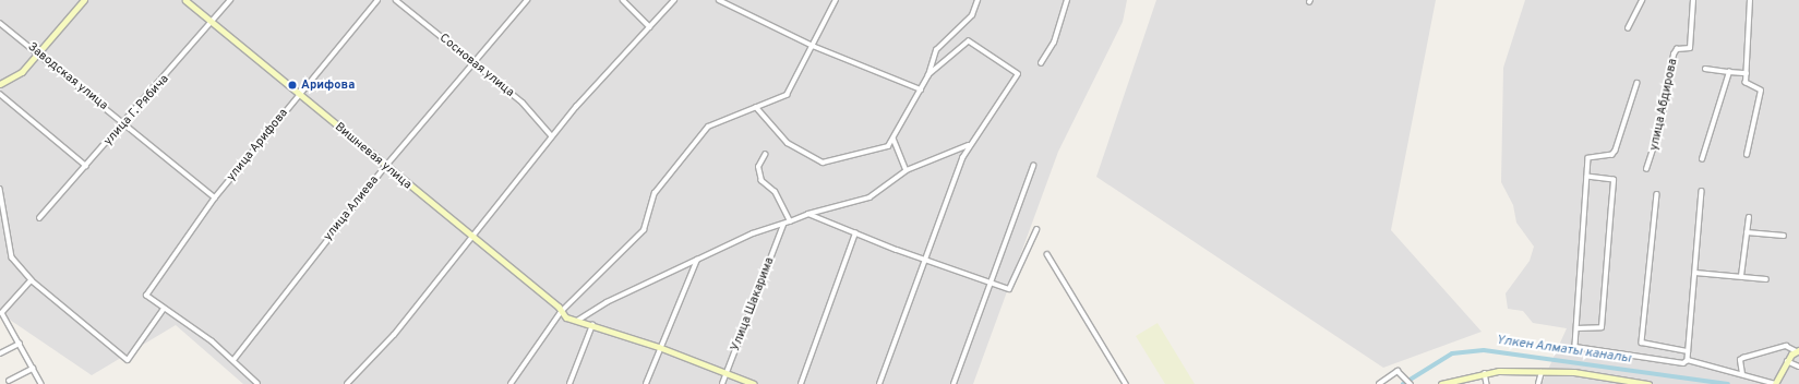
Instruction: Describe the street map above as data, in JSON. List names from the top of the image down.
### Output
{
  "streets": {
    "street": [
      "Сосновая улица",
      "Заводская улица",
      "улица Абдирова",
      "улица Г. Рябича",
      "улица Арифова",
      "Вишневая улица",
      "улица Алиева",
      "Улица Шакарима"
    ]
  },
  "crossings": [
    ["Сосновая улица", "улица Алиева"],
    ["Заводская улица", "улица Г. Рябича"],
    ["Заводская улица", "улица Арифова"],
    ["улица Г. Рябича", "Вишневая улица"],
    ["улица Арифова", "Вишневая улица"],
    ["Вишневая улица", "улица Алиева"],
    ["Вишневая улица", "Улица Шакарима"]
  ],
  "water": ["Үлкен Алматы каналы"],
  "places": ["Арифова"]
}
